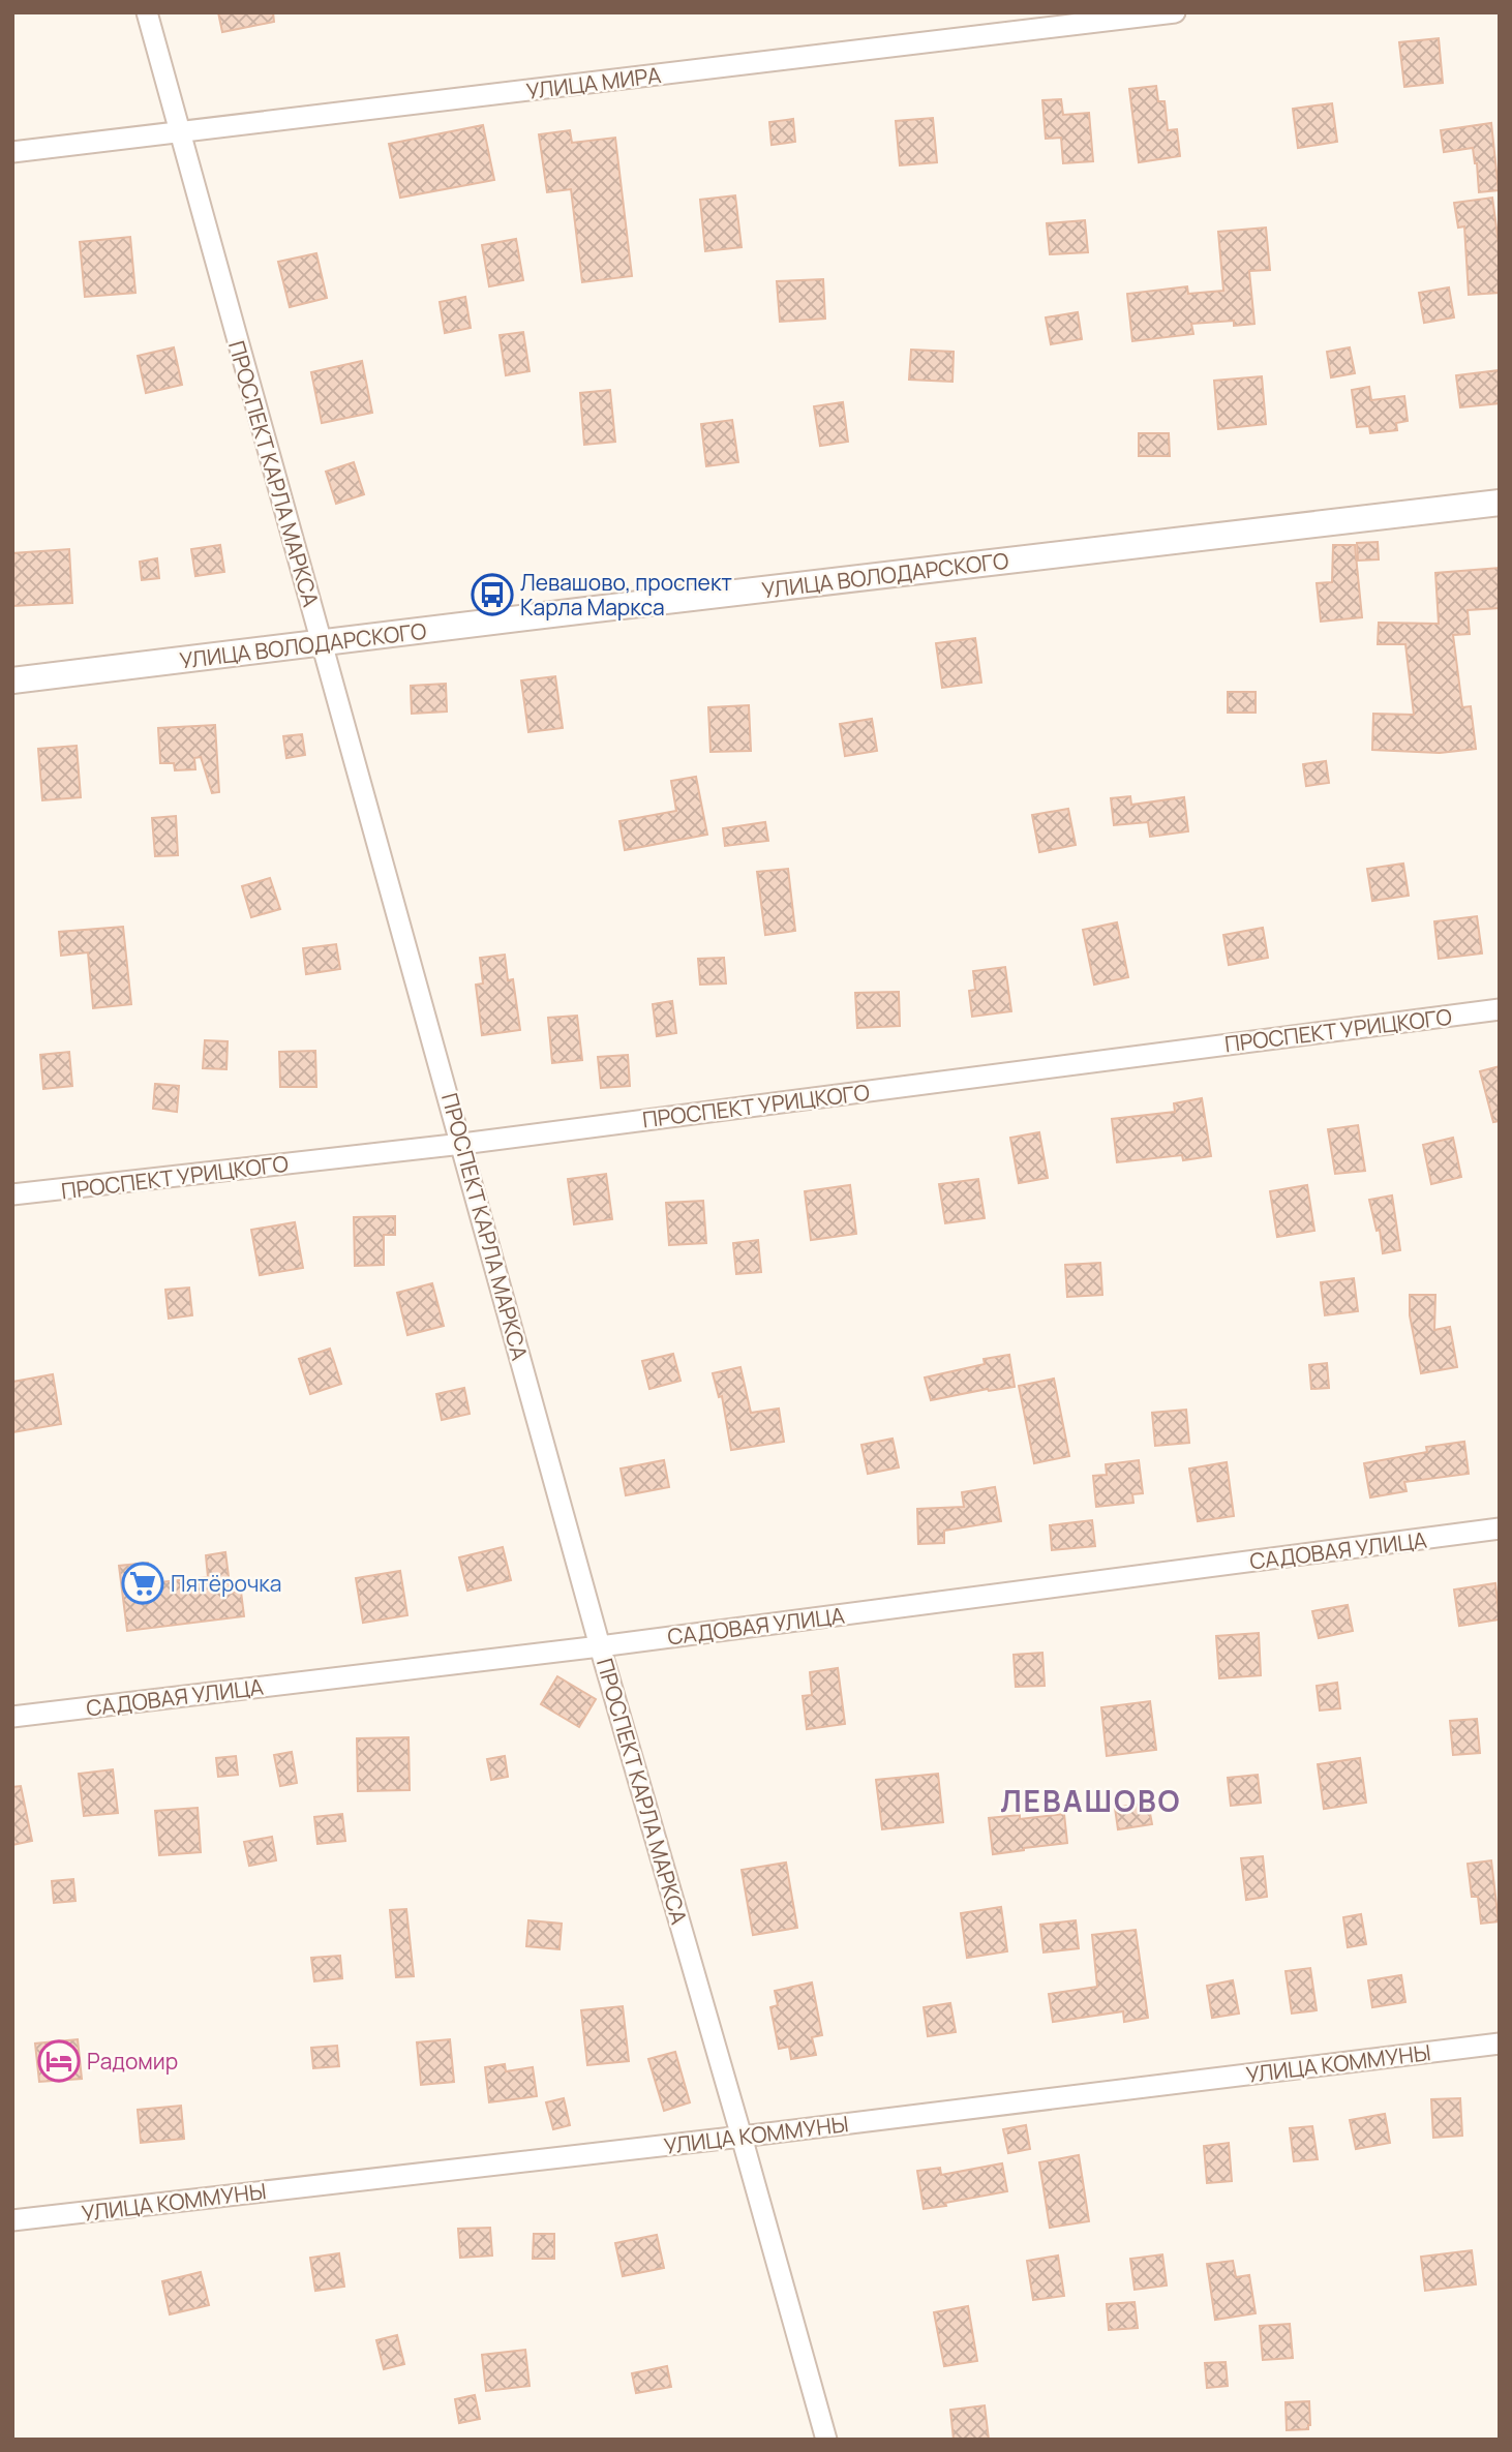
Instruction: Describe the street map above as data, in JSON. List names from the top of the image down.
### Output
{
  "streets": {
    "street": [
      "УЛИЦА МИРА",
      "ПРОСПЕКТ КАРЛА МАРКСА",
      "УЛИЦА ВОЛОДАРСКОГО",
      "ПРОСПЕКТ УРИЦКОГО",
      "САДОВАЯ УЛИЦА",
      "УЛИЦА КОММУНЫ"
    ]
  },
  "crossings": [
    ["УЛИЦА МИРА", "ПРОСПЕКТ КАРЛА МАРКСА"],
    ["ПРОСПЕКТ КАРЛА МАРКСА", "УЛИЦА ВОЛОДАРСКОГО"],
    ["ПРОСПЕКТ КАРЛА МАРКСА", "ПРОСПЕКТ УРИЦКОГО"],
    ["ПРОСПЕКТ КАРЛА МАРКСА", "САДОВАЯ УЛИЦА"],
    ["ПРОСПЕКТ КАРЛА МАРКСА", "УЛИЦА КОММУНЫ"]
  ],
  "districts": ["ЛЕВАШОВО"],
  "places": {
    "bus stop": ["Левашово, проспект Карла Маркса"],
    "supermarket": ["Пятёрочка"],
    "hotel": ["Радомир"]
  }
}
